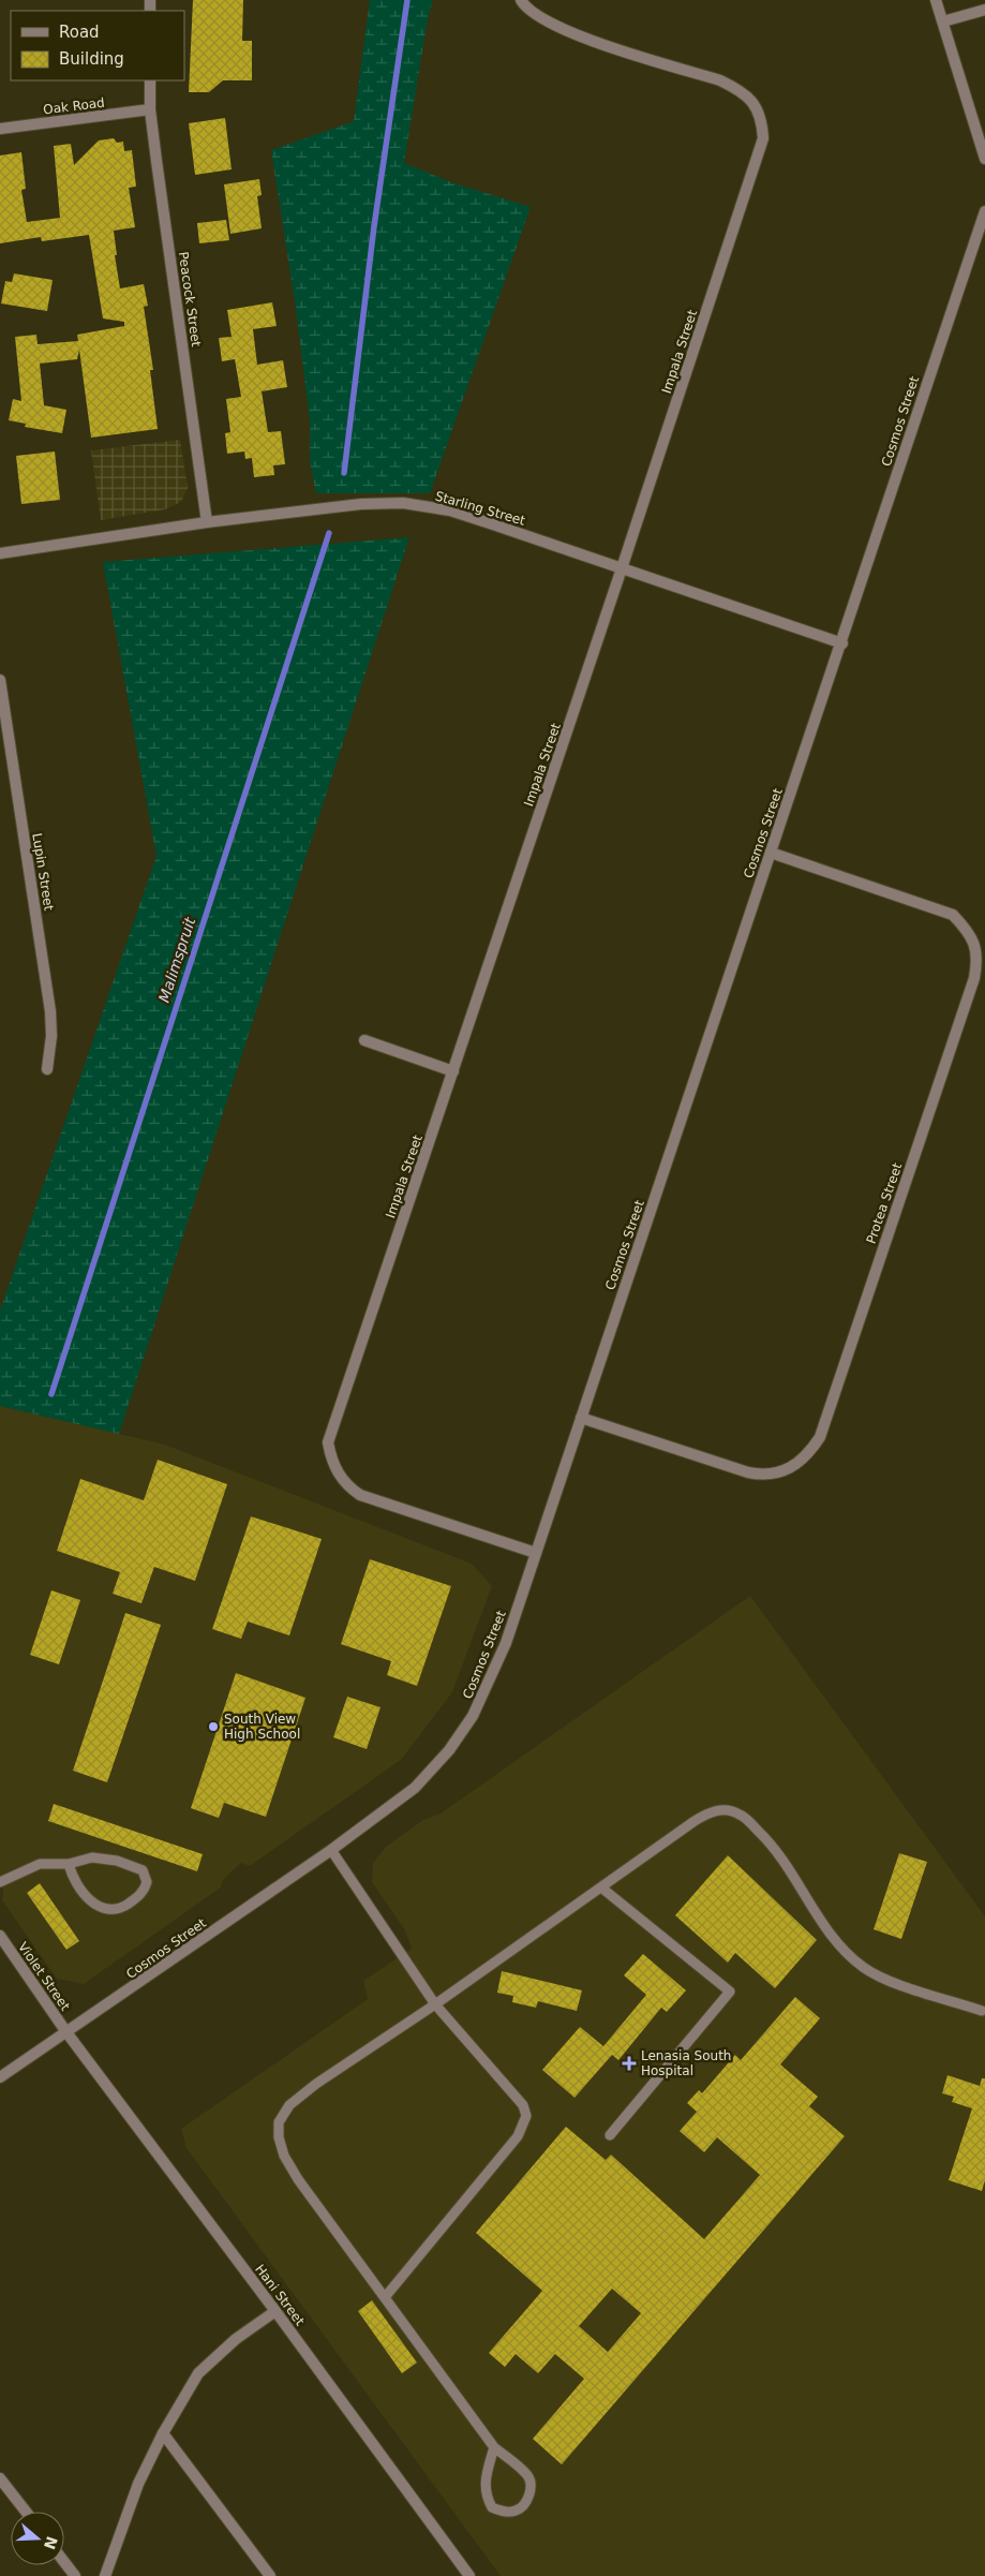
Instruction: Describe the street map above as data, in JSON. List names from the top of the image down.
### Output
{
  "streets": {
    "street": [
      "Oak Road",
      "Peacock Street",
      "Impala Street",
      "Cosmos Street",
      "Starling Street",
      "Lupin Street",
      "Protea Street",
      "Violet Street",
      "Hani Street"
    ]
  },
  "crossings": [
    ["Oak Road", "Peacock Street"],
    ["Peacock Street", "Starling Street"],
    ["Impala Street", "Cosmos Street"],
    ["Impala Street", "Starling Street"],
    ["Cosmos Street", "Starling Street"],
    ["Cosmos Street", "Protea Street"],
    ["Cosmos Street", "Violet Street"],
    ["Cosmos Street", "Hani Street"],
    ["Violet Street", "Hani Street"]
  ],
  "water": ["Malimspruit"],
  "places": {
    "other": ["South View High School"],
    "health": ["Lenasia South Hospital"]
  },
  "legend": ["Road", "Building"],
  "north": "right"
}
